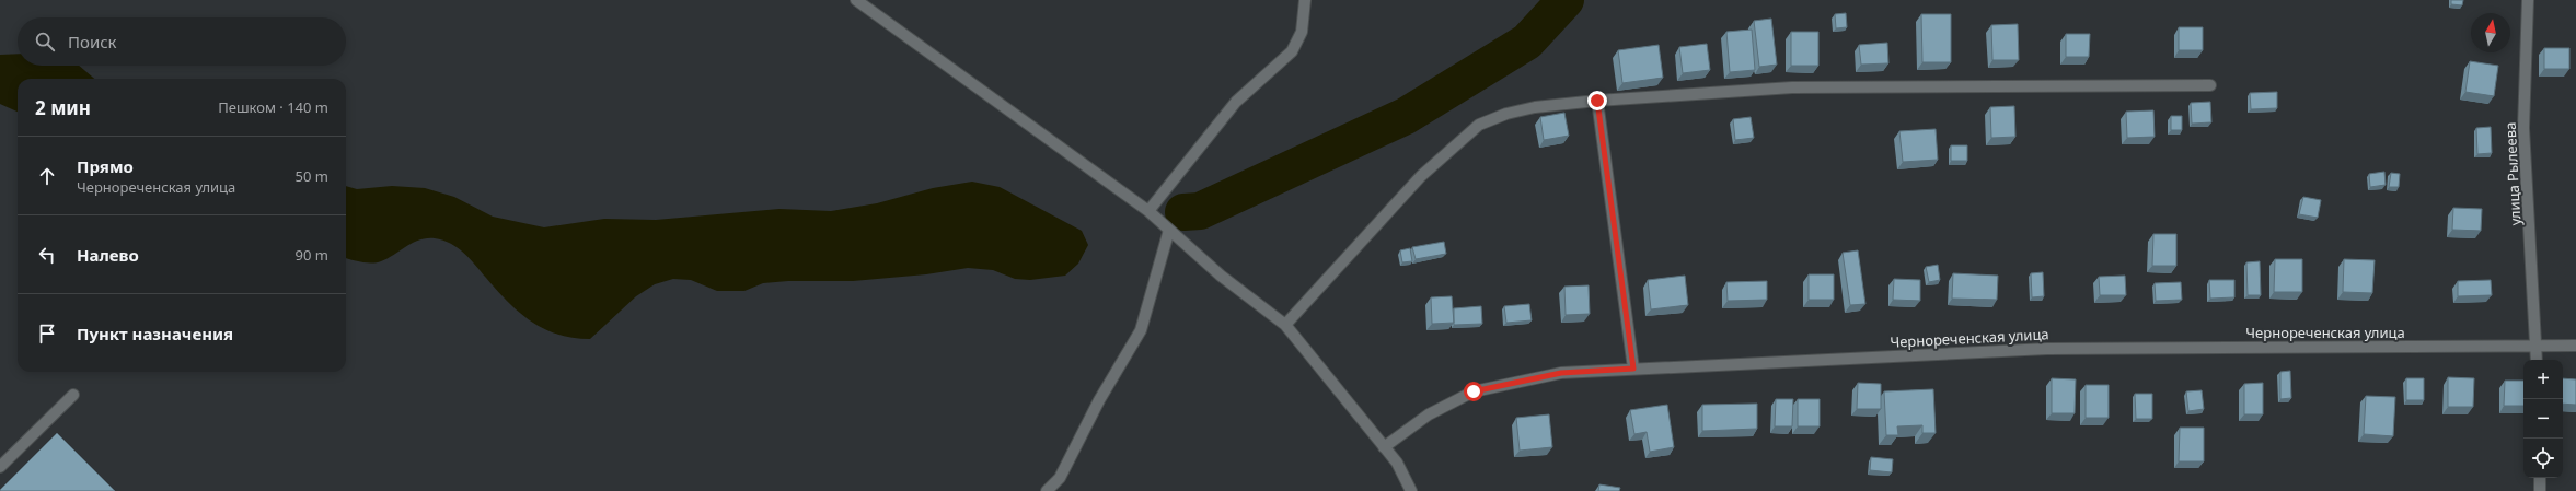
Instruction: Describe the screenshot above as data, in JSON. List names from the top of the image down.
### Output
{
  "streets": {
    "street": ["улица Рылеева", "Чернореченская улица"]
  },
  "crossings": [
    ["улица Рылеева", "Чернореченская улица"]
  ],
  "north": "top",
  "page": {
    "search": "Поиск",
    "heading": ["2 мин", "Пешком · 140 m"],
    "list": [
      ["Прямо", "Чернореченская улица", "50 m"],
      ["Налево", "90 m"],
      "Пункт назначения"
    ],
    "map_buttons": ["+", "−"]
  }
}
